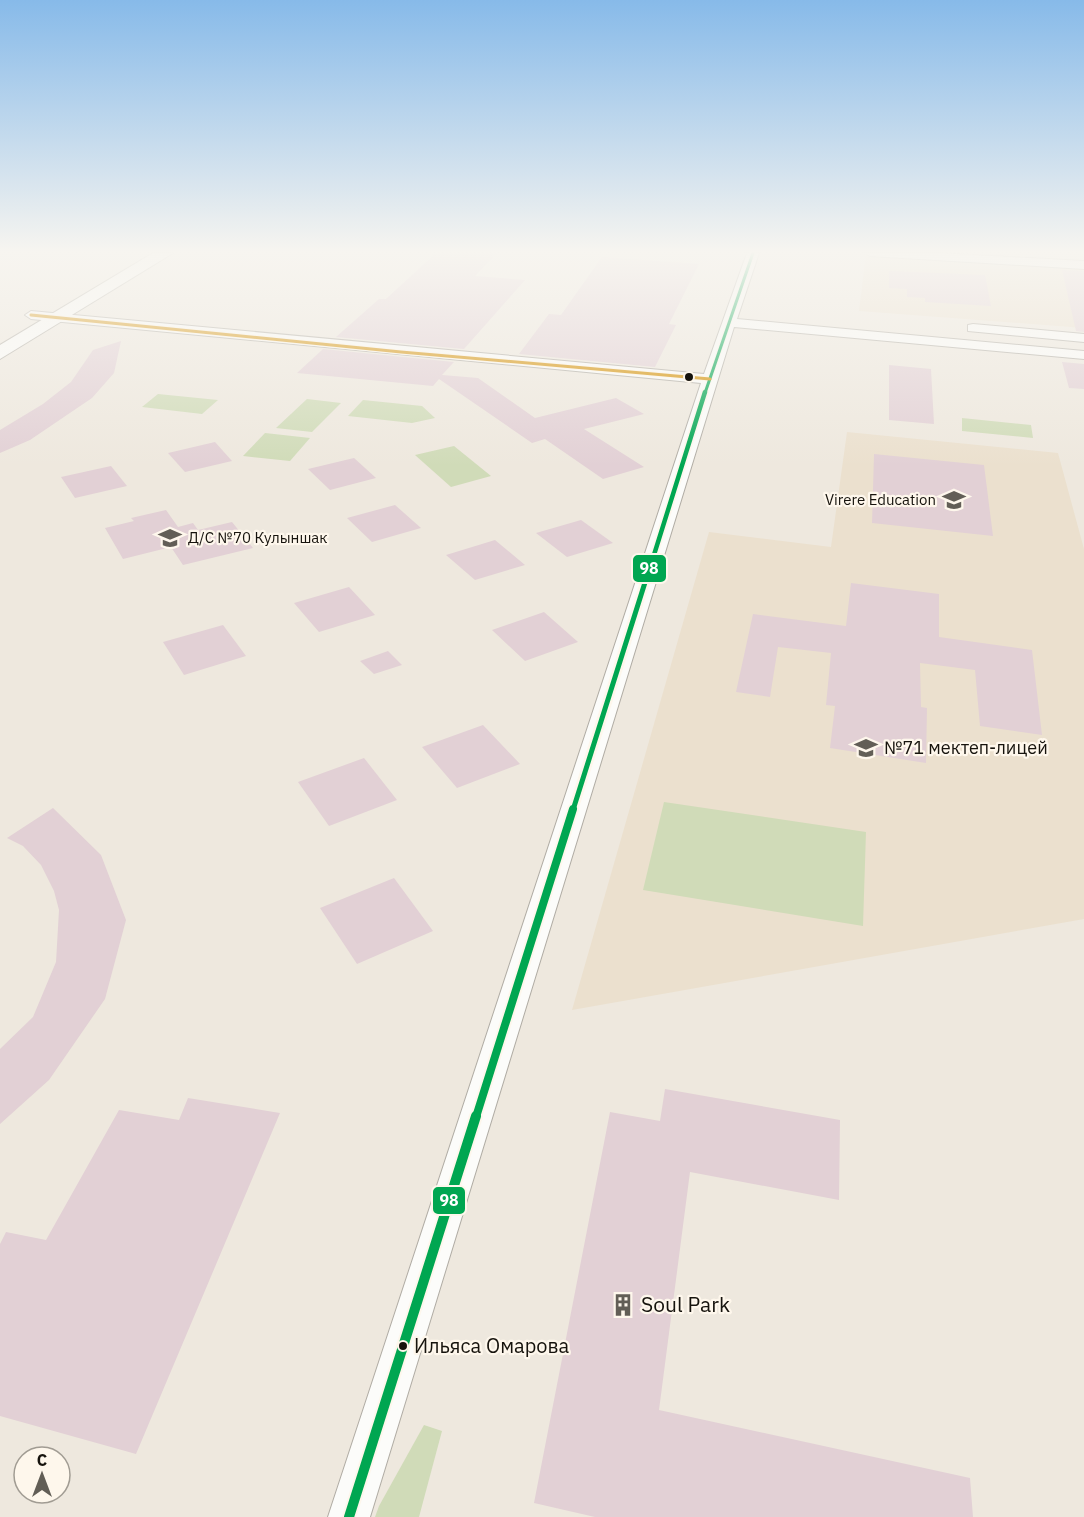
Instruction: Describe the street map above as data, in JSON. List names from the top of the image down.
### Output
{
  "places": {
    "school or university": ["Virere Education", "Д/С №70 Кулыншак", "№71 мектеп-лицей"],
    "building": ["Soul Park"],
    "other": ["Ильяса Омарова"]
  },
  "lines": ["transit line 98"],
  "north": "top"
}
